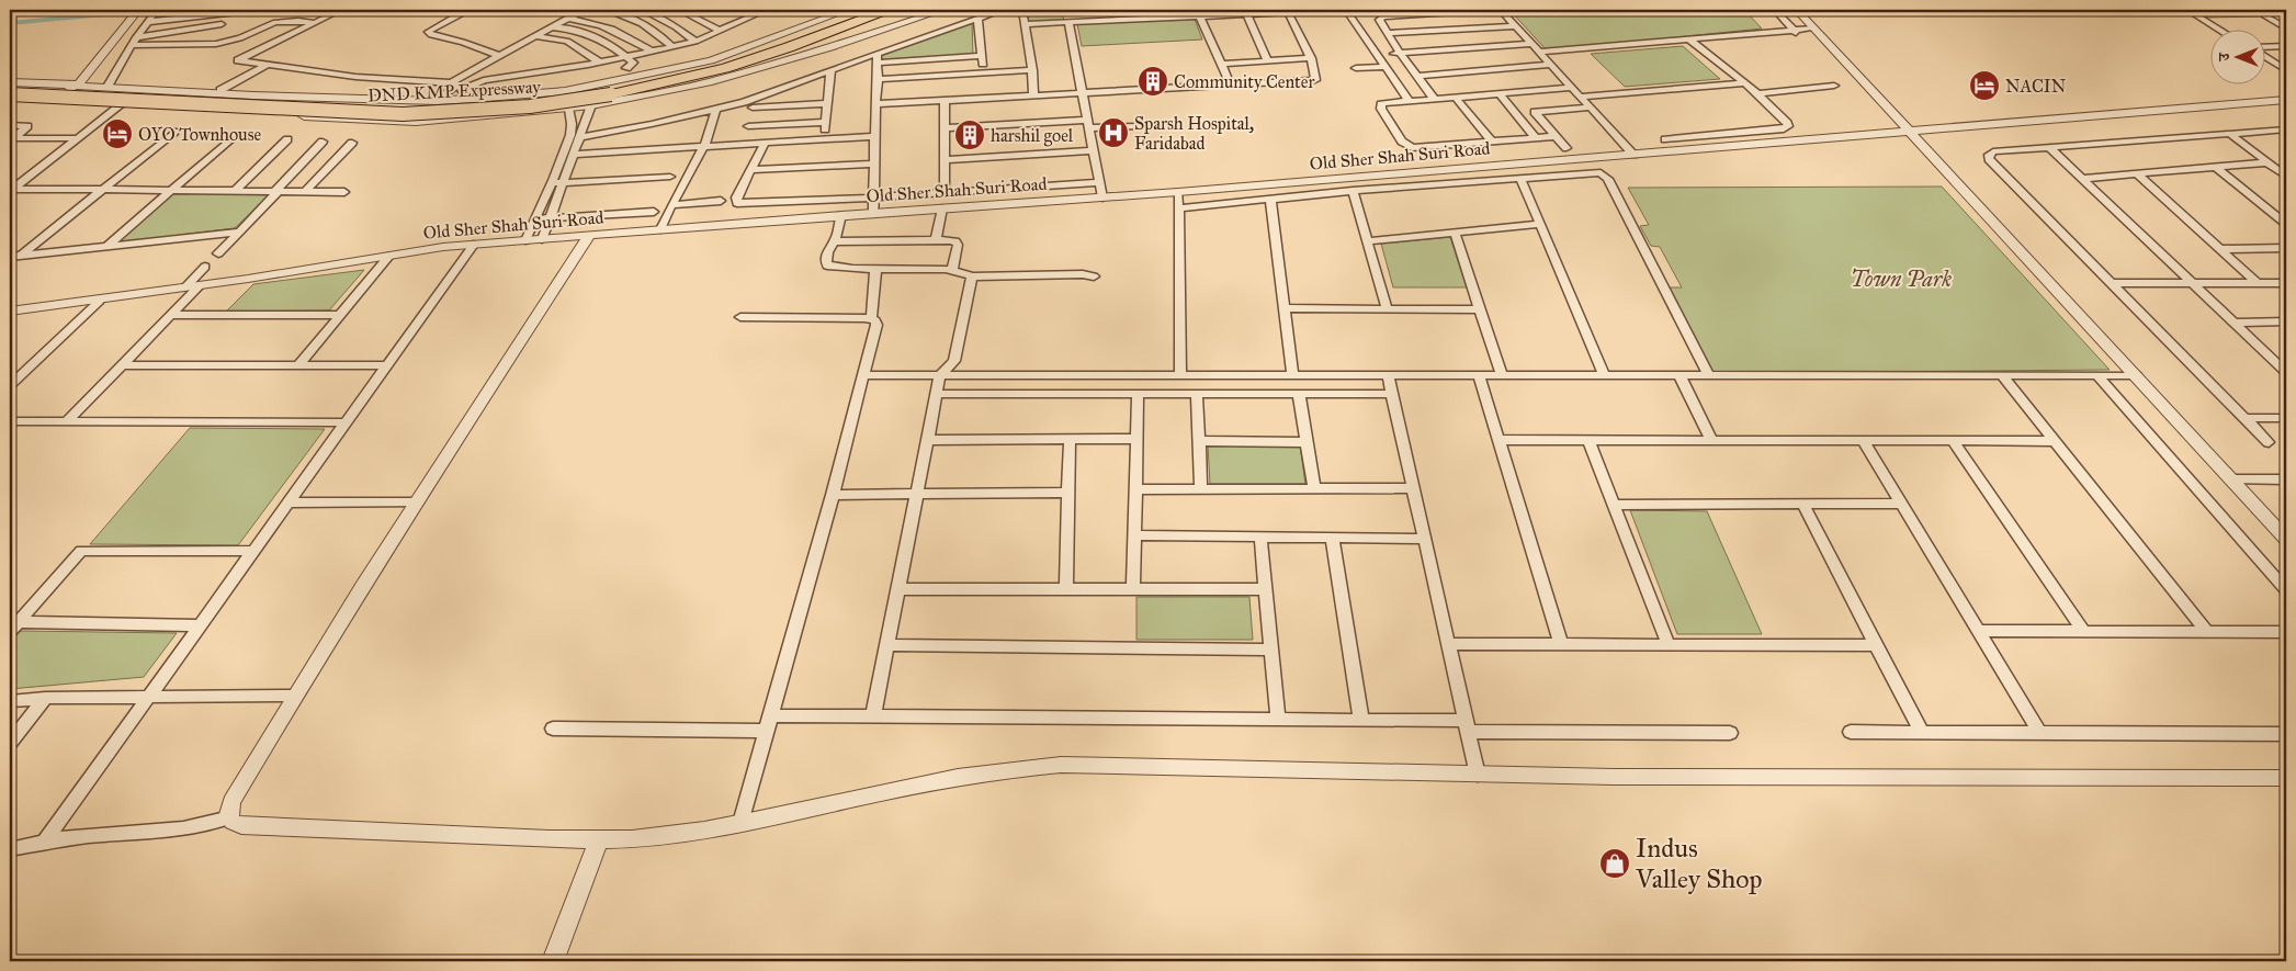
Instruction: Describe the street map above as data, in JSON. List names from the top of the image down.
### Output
{
  "streets": {
    "highway": ["DND KMP Expressway"],
    "street": ["Old Sher Shah Suri Road"]
  },
  "parks": ["Town Park"],
  "places": {
    "building": ["Community Center", "harshil goel"],
    "hotel": ["NACIN", "OYO Townhouse"],
    "hospital": ["Sparsh Hospital, Faridabad"],
    "shop": ["Indus Valley Shop"]
  },
  "north": "left"
}
